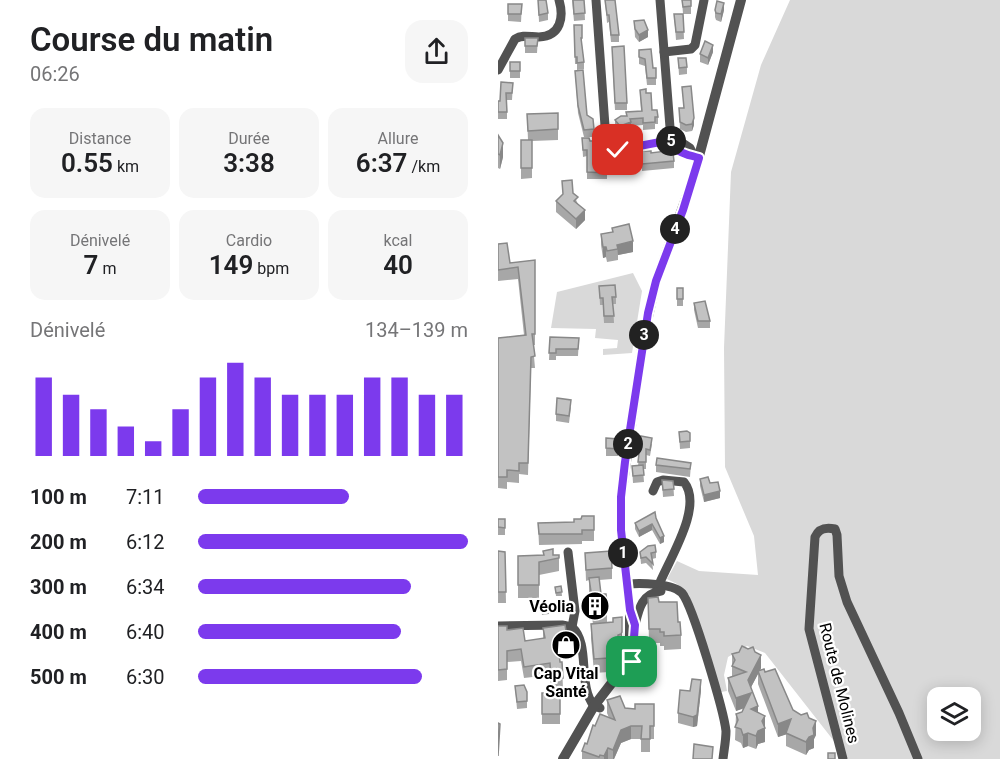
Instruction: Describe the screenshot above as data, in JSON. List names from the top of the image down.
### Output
{
  "streets": {
    "street": ["Route de Molines"]
  },
  "places": {
    "building": ["Véolia"],
    "shop": ["Cap Vital Santé"]
  },
  "page": {
    "heading": ["Course du matin", "06:26"],
    "stats": [
      ["Distance", "0.55 km"],
      ["Durée", "3:38"],
      ["Allure", "6:37 /km"],
      ["Dénivelé", "7 m"],
      ["Cardio", "149 bpm"],
      ["kcal", "40"]
    ],
    "pins": [
      "5",
      "4",
      "3",
      "2",
      "1"
    ],
    "chart": ["Dénivelé", "134–139 m"],
    "list": [
      {
        "name": "100 m",
        "note": "7:11"
      },
      {
        "name": "200 m",
        "note": "6:12"
      },
      {
        "name": "300 m",
        "note": "6:34"
      },
      {
        "name": "400 m",
        "note": "6:40"
      },
      {
        "name": "500 m",
        "note": "6:30"
      }
    ]
  }
}
